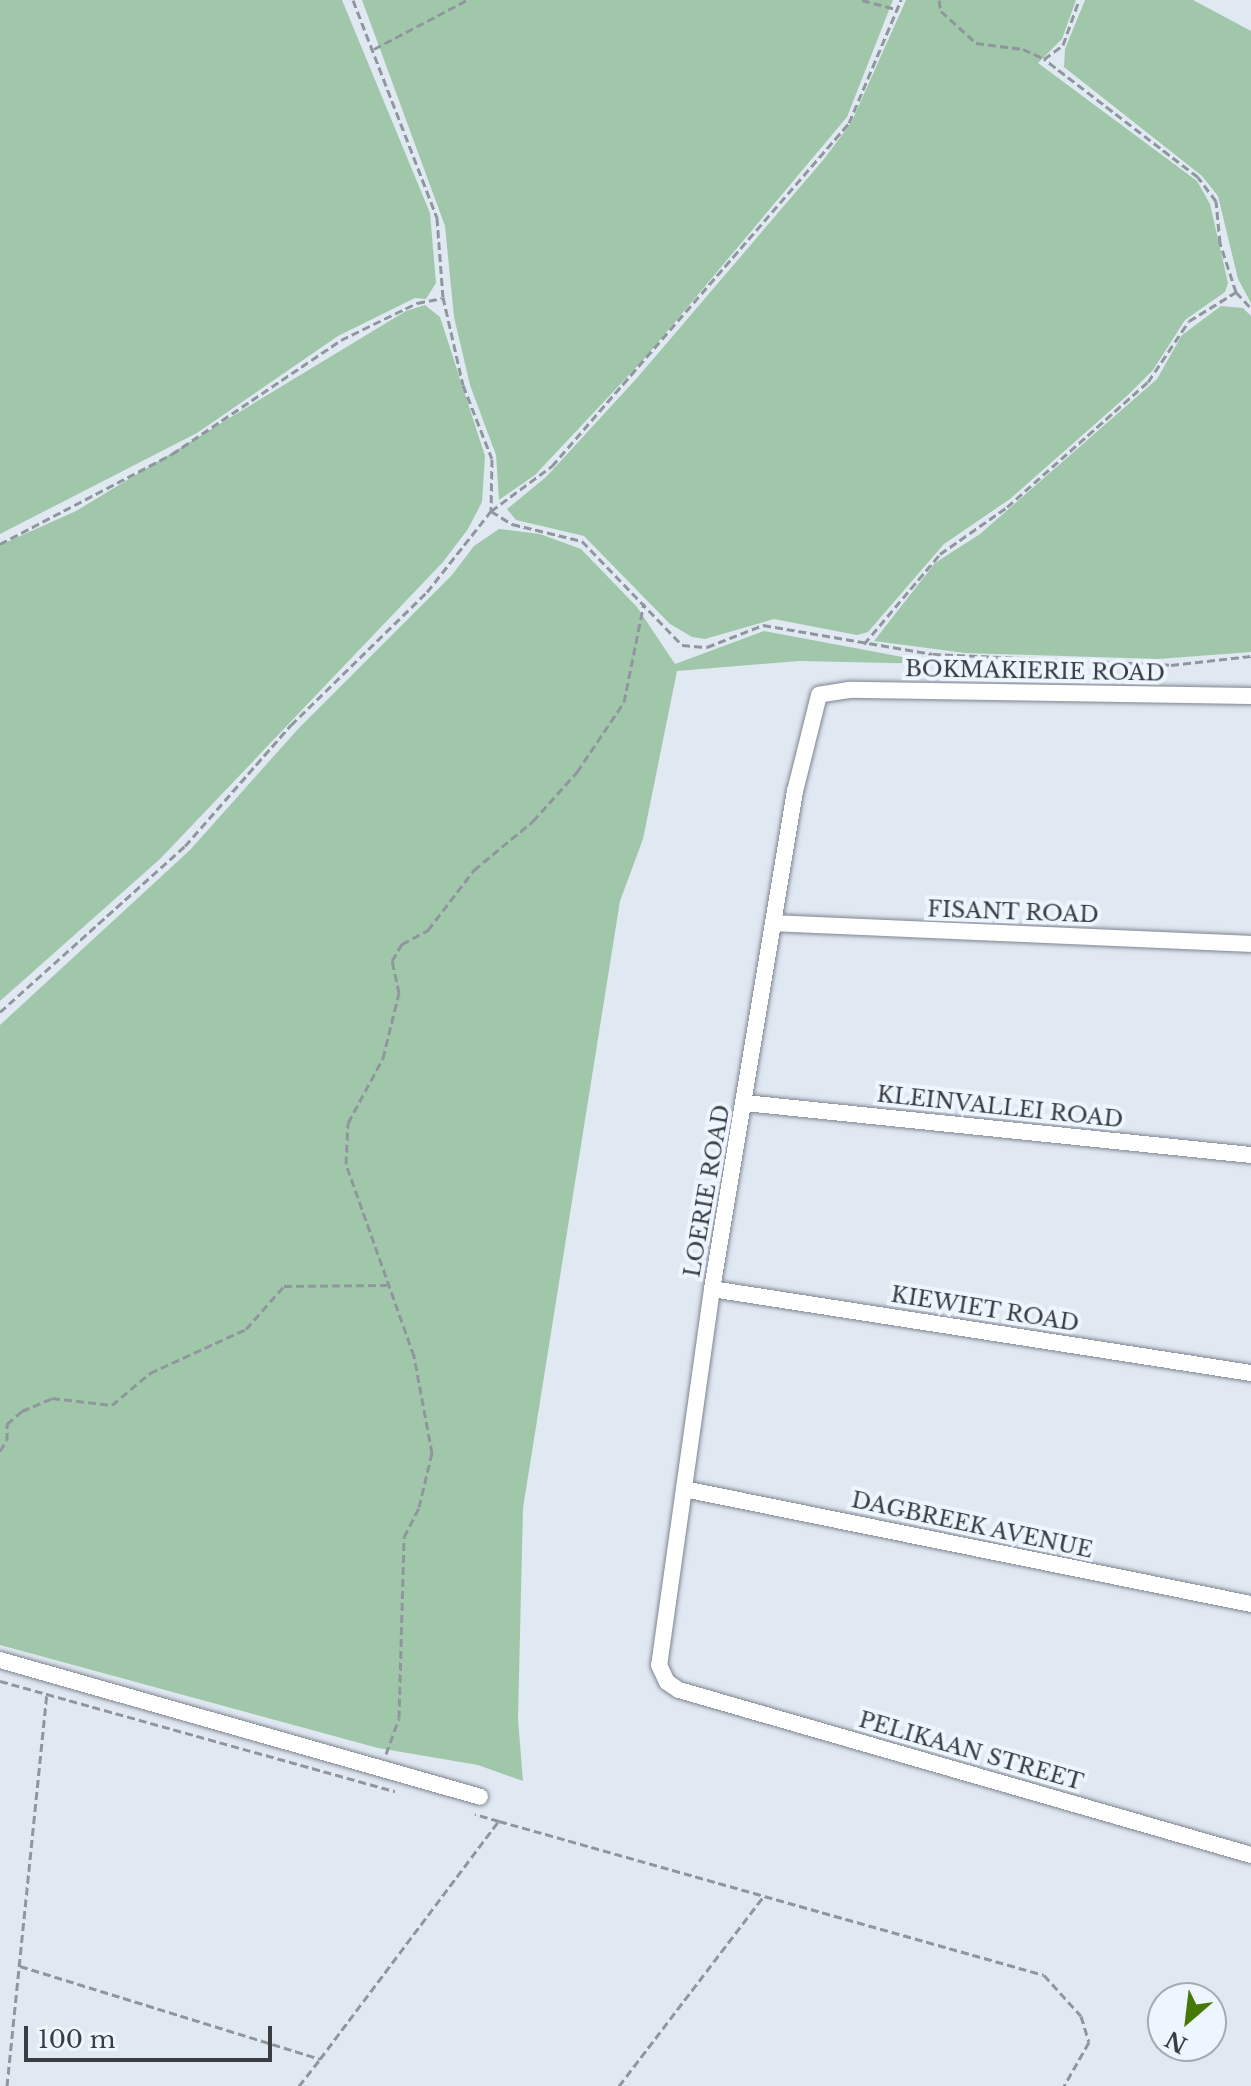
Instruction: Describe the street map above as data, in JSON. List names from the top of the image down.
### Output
{
  "streets": {
    "street": [
      "BOKMAKIERIE ROAD",
      "FISANT ROAD",
      "KLEINVALLEI ROAD",
      "LOERIE ROAD",
      "KIEWIET ROAD",
      "DAGBREEK AVENUE",
      "PELIKAAN STREET"
    ]
  },
  "crossings": [
    ["BOKMAKIERIE ROAD", "LOERIE ROAD"],
    ["FISANT ROAD", "LOERIE ROAD"],
    ["KLEINVALLEI ROAD", "LOERIE ROAD"],
    ["LOERIE ROAD", "KIEWIET ROAD"],
    ["LOERIE ROAD", "DAGBREEK AVENUE"],
    ["LOERIE ROAD", "PELIKAAN STREET"]
  ],
  "scale_bar": "100 m",
  "north": "bottom left"
}
